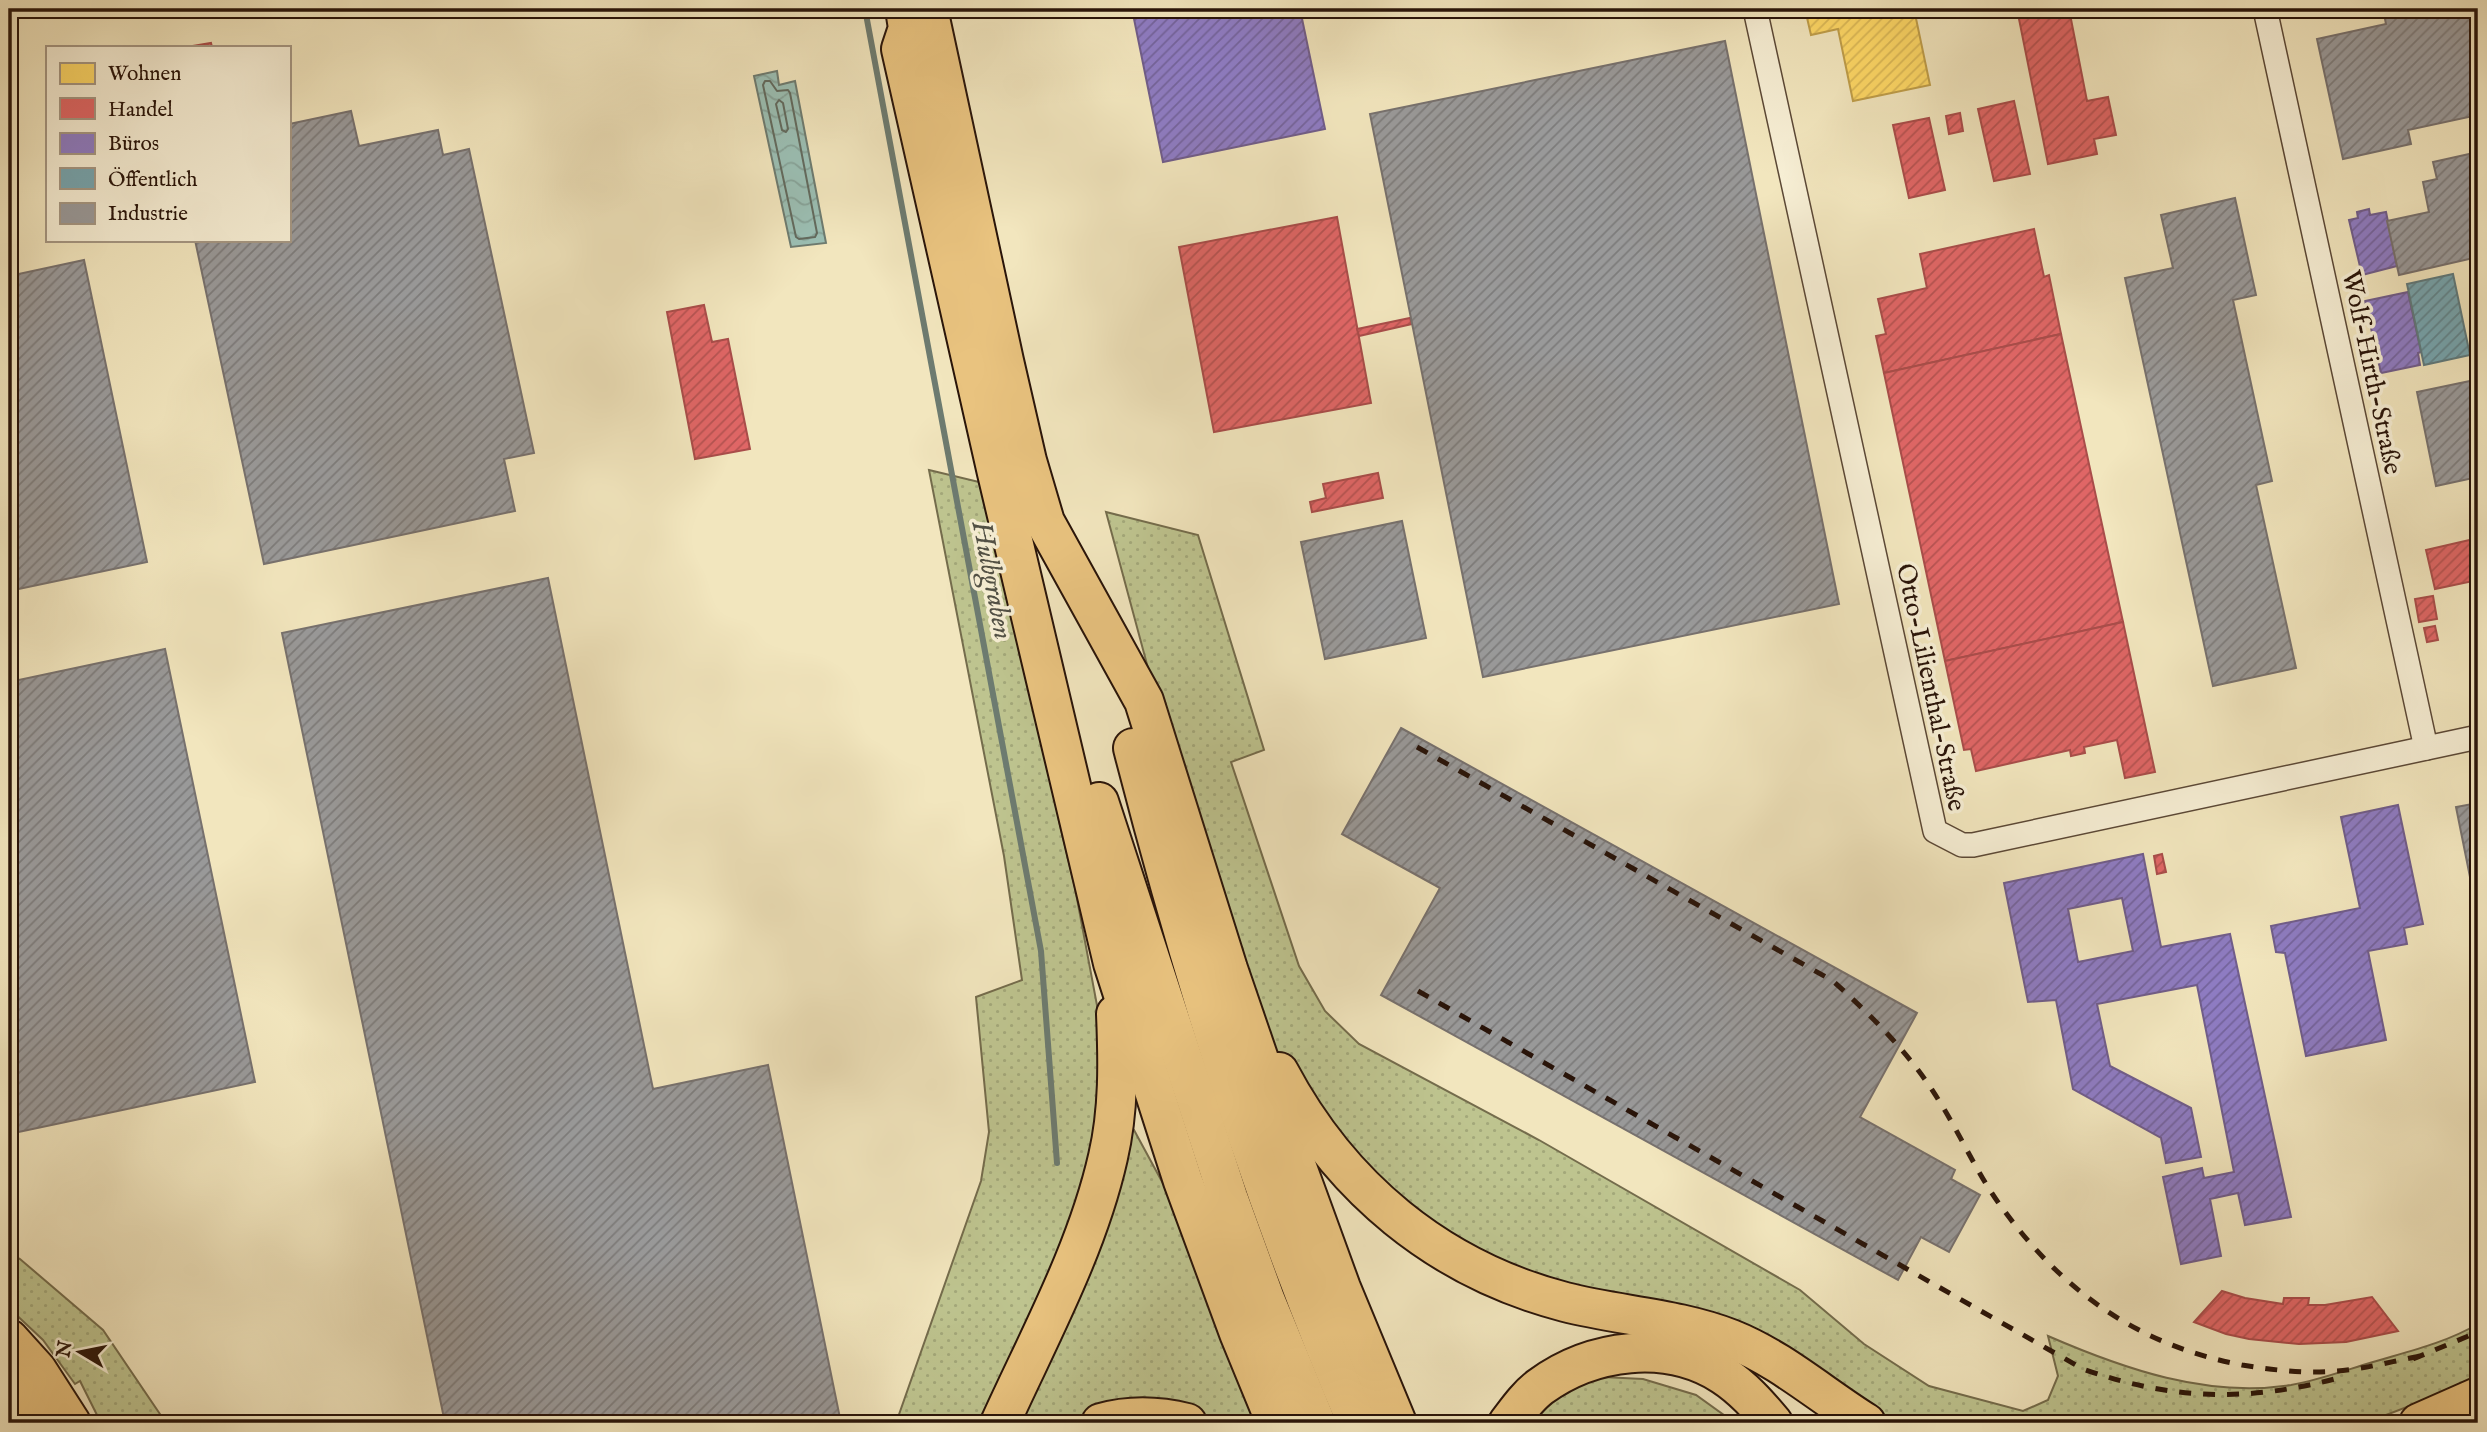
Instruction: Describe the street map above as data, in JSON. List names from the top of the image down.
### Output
{
  "streets": {
    "street": ["Wolf-Hirth-Straße", "Otto-Lilienthal-Straße"]
  },
  "crossings": [
    ["Wolf-Hirth-Straße", "Otto-Lilienthal-Straße"]
  ],
  "water": ["Hulbgraben"],
  "legend": [
    "Wohnen",
    "Handel",
    "Büros",
    "Öffentlich",
    "Industrie"
  ],
  "north": "left"
}
